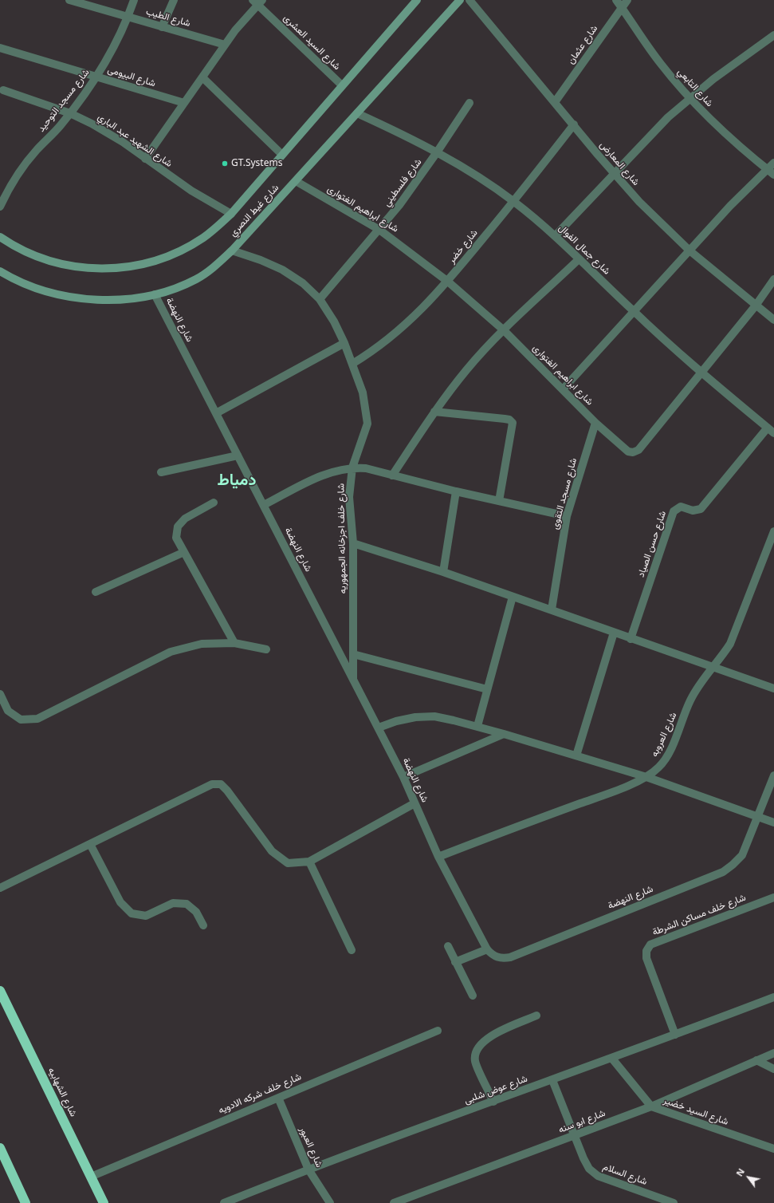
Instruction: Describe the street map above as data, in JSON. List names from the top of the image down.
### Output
{
  "streets": {
    "highway": ["شارع الشهابيه"],
    "main road": ["شارع غيط النصري"],
    "street": [
      "شارع الطيب",
      "شارع السيد العشرى",
      "شارع عثمان",
      "شارع البيومى",
      "شارع التابعي",
      "شارع مسجد التوحيد",
      "شارع الشهيد عبد الباري",
      "شارع المعارض",
      "شارع فلسطيني",
      "شارع ابراهيم الغتوارى",
      "شارع خضر",
      "شارع جمال الفوال",
      "شارع النهضة",
      "شارع مسجد التقوى",
      "شارع خلف اجزخانه الجمهوريه",
      "شارع حسن الصياد",
      "شارع العروبه",
      "شارع خلف مساكن الشرطة",
      "شارع عوض شلبى",
      "شارع خلف شركه الادويه",
      "شارع السيد خضير",
      "شارع ابو سنه",
      "شارع العبور",
      "شارع السلام"
    ]
  },
  "crossings": [
    ["شارع الطيب", "شارع مسجد التوحيد"],
    ["شارع السيد العشرى", "شارع غيط النصري"],
    ["شارع عثمان", "شارع التابعي"],
    ["شارع عثمان", "شارع المعارض"],
    ["شارع البيومى", "شارع مسجد التوحيد"],
    ["شارع مسجد التوحيد", "شارع الشهيد عبد الباري"],
    ["شارع الشهيد عبد الباري", "شارع غيط النصري"],
    ["شارع المعارض", "شارع ابراهيم الغتوارى"],
    ["شارع المعارض", "شارع خضر"],
    ["شارع فلسطيني", "شارع ابراهيم الغتوارى"],
    ["شارع فلسطيني", "شارع جمال الفوال"],
    ["شارع فلسطيني", "شارع خلف اجزخانه الجمهوريه"],
    ["شارع ابراهيم الغتوارى", "شارع غيط النصري"],
    ["شارع ابراهيم الغتوارى", "شارع خضر"],
    ["شارع ابراهيم الغتوارى", "شارع جمال الفوال"],
    ["شارع ابراهيم الغتوارى", "شارع مسجد التقوى"],
    ["شارع غيط النصري", "شارع جمال الفوال"],
    ["شارع غيط النصري", "شارع النهضة"],
    ["شارع غيط النصري", "شارع خلف اجزخانه الجمهوريه"],
    ["شارع خضر", "شارع جمال الفوال"],
    ["شارع خضر", "شارع خلف اجزخانه الجمهوريه"],
    ["شارع جمال الفوال", "شارع حسن الصياد"],
    ["شارع النهضة", "شارع خلف اجزخانه الجمهوريه"],
    ["شارع النهضة", "شارع العروبه"],
    ["شارع خلف مساكن الشرطة", "شارع عوض شلبى"],
    ["شارع عوض شلبى", "شارع السيد خضير"],
    ["شارع عوض شلبى", "شارع العبور"],
    ["شارع عوض شلبى", "شارع السلام"],
    ["شارع الشهابيه", "شارع خلف شركه الادويه"],
    ["شارع خلف شركه الادويه", "شارع العبور"],
    ["شارع السيد خضير", "شارع ابو سنه"],
    ["شارع ابو سنه", "شارع السلام"]
  ],
  "districts": ["دمياط"],
  "places": ["GT.Systems"],
  "north": "top left"
}
